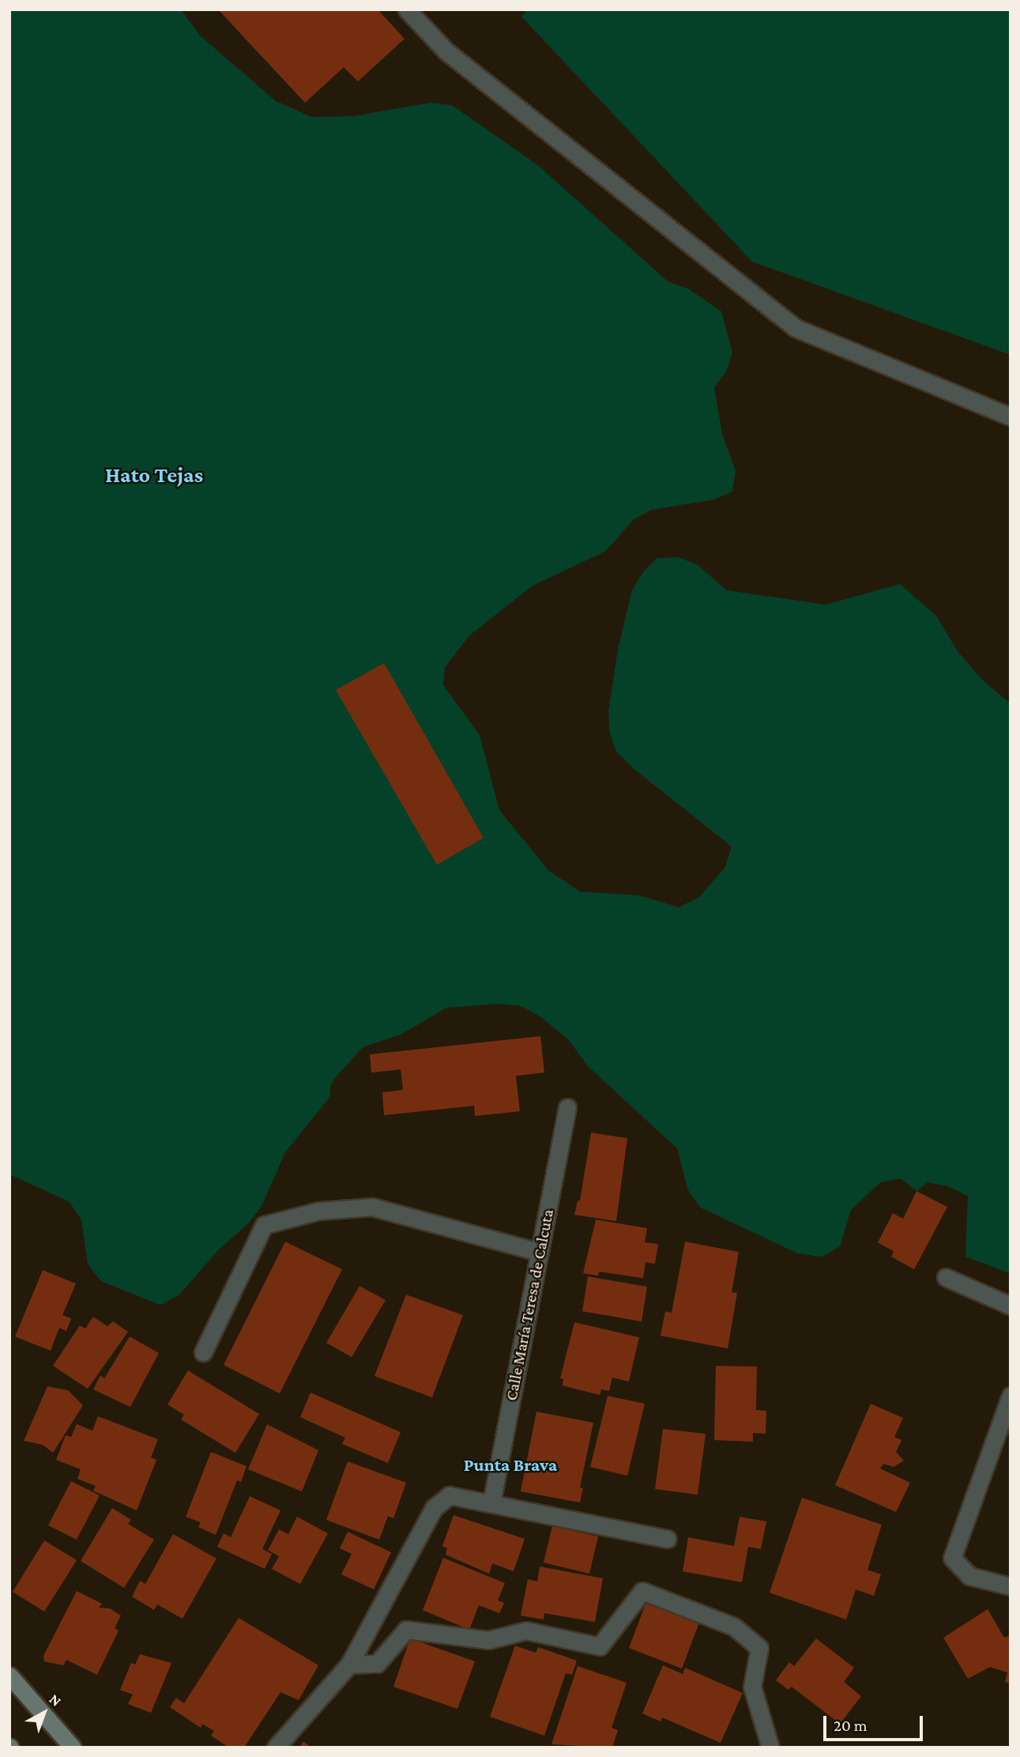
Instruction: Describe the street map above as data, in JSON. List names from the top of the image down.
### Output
{
  "streets": {
    "street": ["Calle María Teresa de Calcuta"]
  },
  "districts": ["Hato Tejas", "Punta Brava"],
  "scale_bar": "20 m",
  "north": "top right"
}
